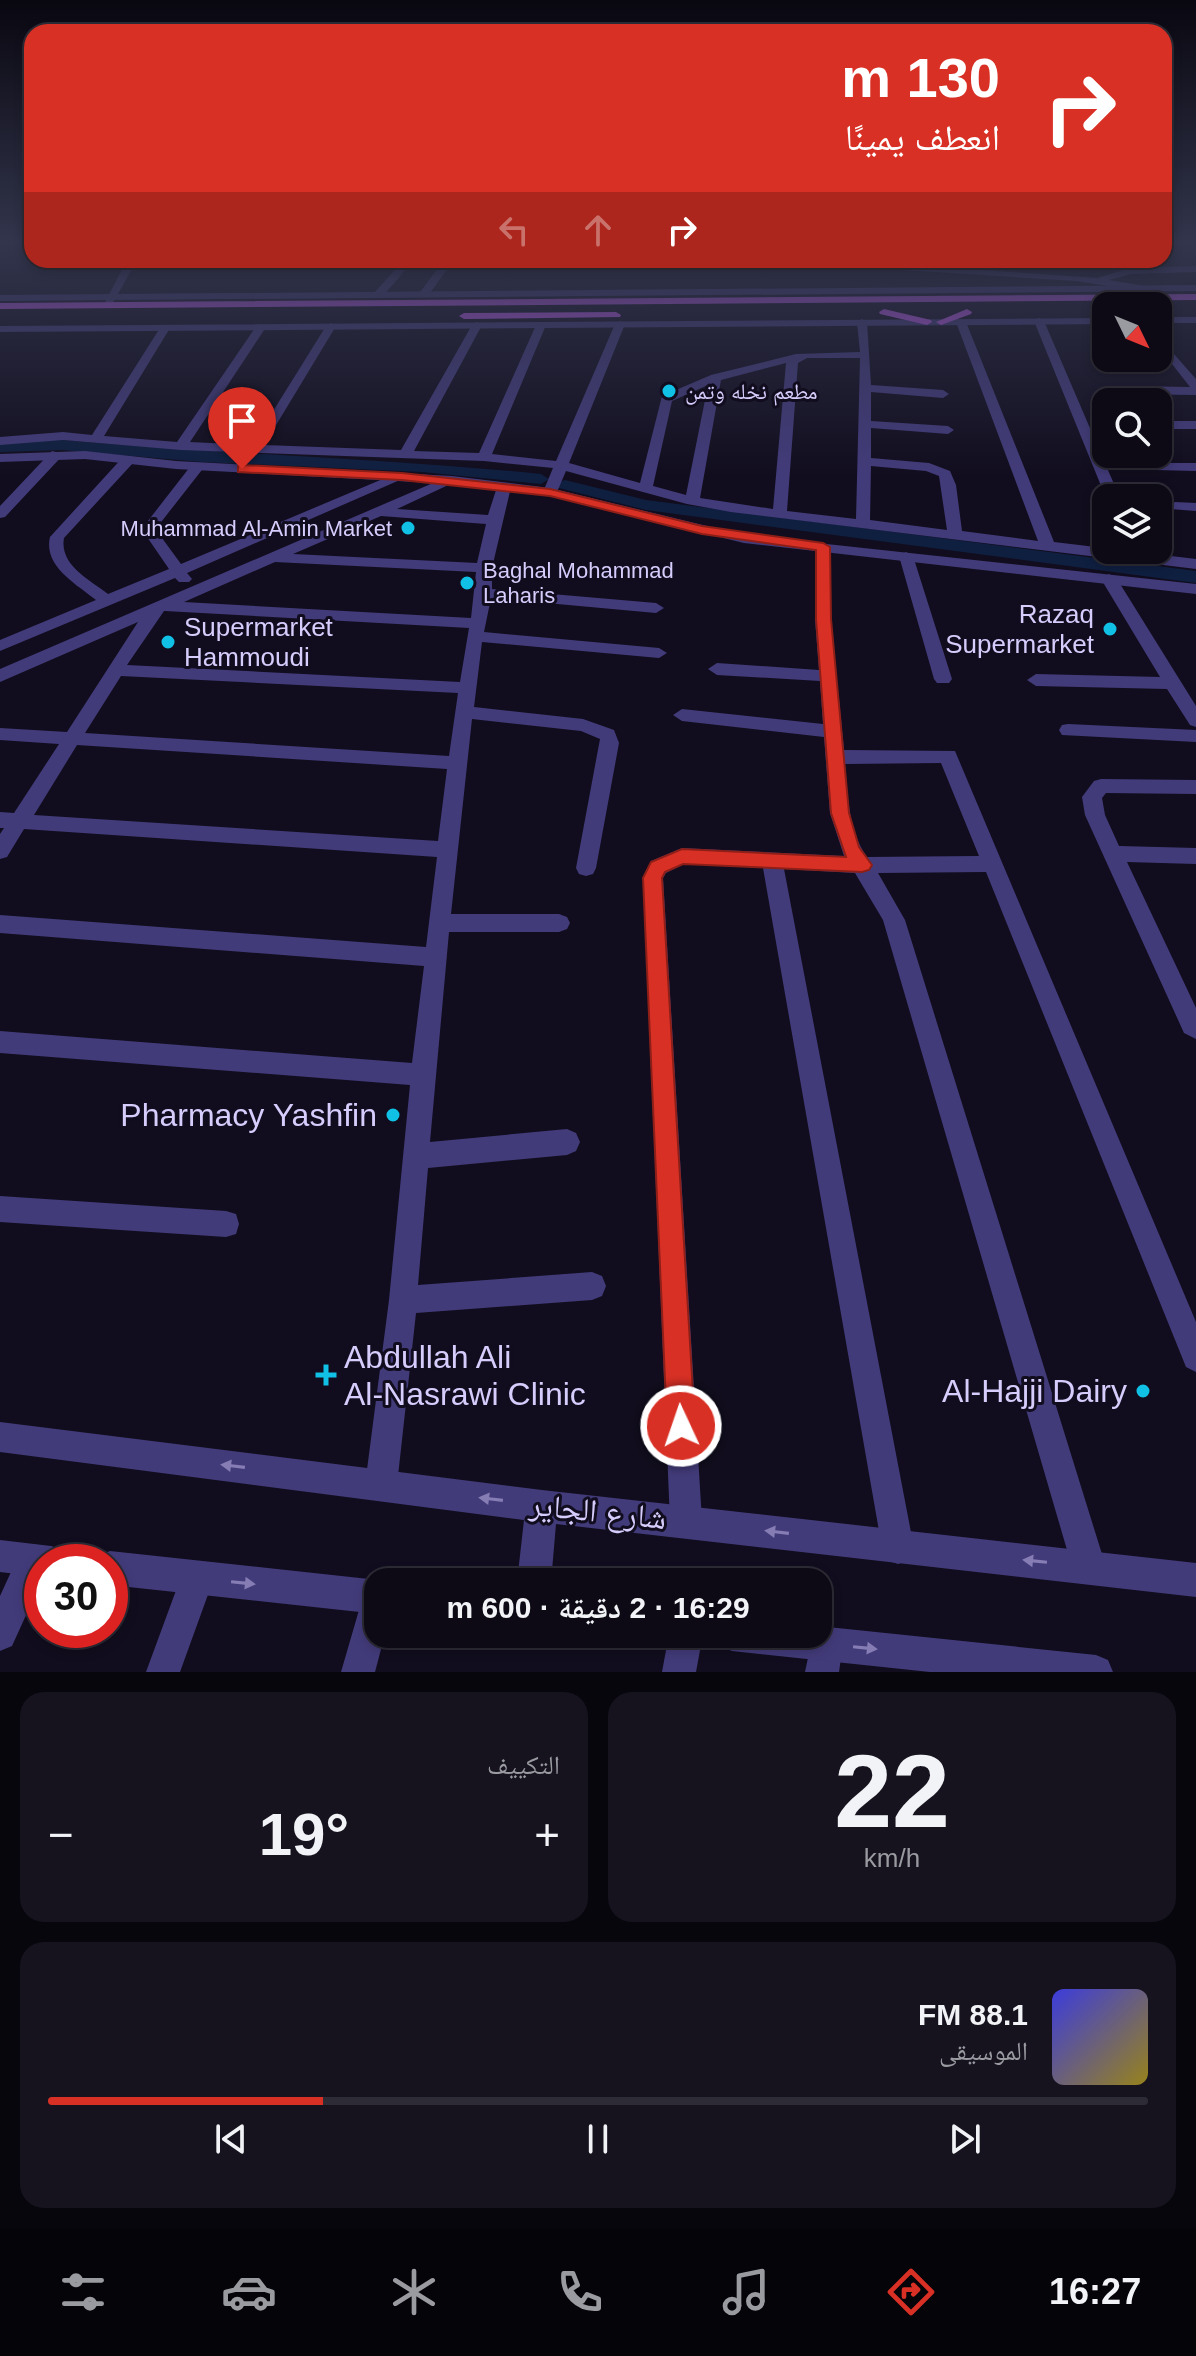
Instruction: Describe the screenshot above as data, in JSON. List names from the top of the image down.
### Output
{
  "streets": {
    "street": ["شارع الجاير"]
  },
  "places": {
    "other": [
      "مطعم نخله وتمن",
      "Muhammad Al-Amin Market",
      "Baghal Mohammad Laharis",
      "Razaq Supermarket",
      "Supermarket Hammoudi",
      "Pharmacy Yashfin",
      "Al-Hajji Dairy"
    ],
    "health": ["Abdullah Ali Al-Nasrawi Clinic"]
  },
  "north": "bottom right",
  "page": {
    "turn": ["130 m", "انعطف يمينًا"],
    "limit": "30",
    "trip": "16:29 · 2 دقيقة · 600 m",
    "tile": [
      ["22", "km/h"],
      "التكييف"
    ],
    "heat": ["−", "19°", "+"],
    "song": ["88.1 FM", "الموسيقى"],
    "tabs": "16:27"
  }
}
